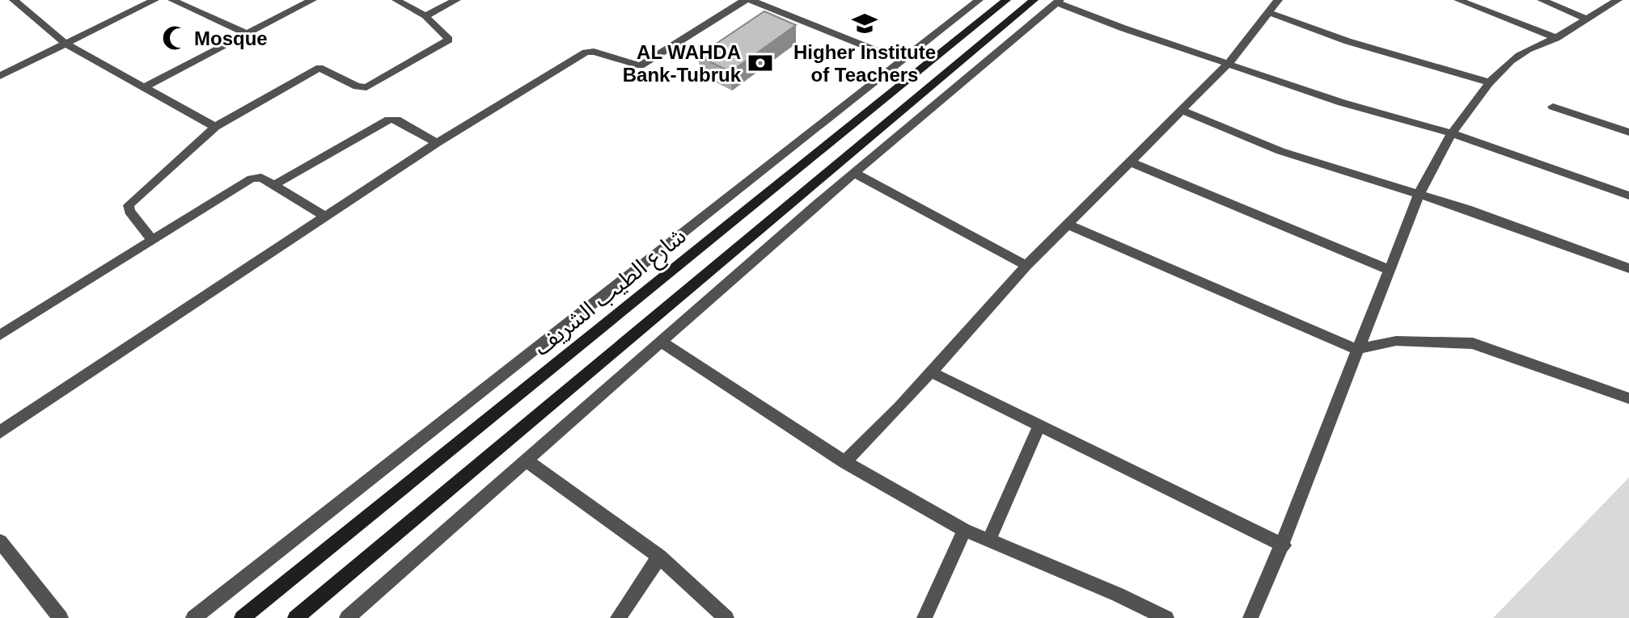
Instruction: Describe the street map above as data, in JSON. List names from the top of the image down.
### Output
{
  "streets": {
    "main road": ["شارع الطيب الشريف"]
  },
  "places": {
    "school or university": ["Higher Institute of Teachers"],
    "mosque": ["Mosque"],
    "bank": ["AL WAHDA Bank-Tubruk"]
  }
}
